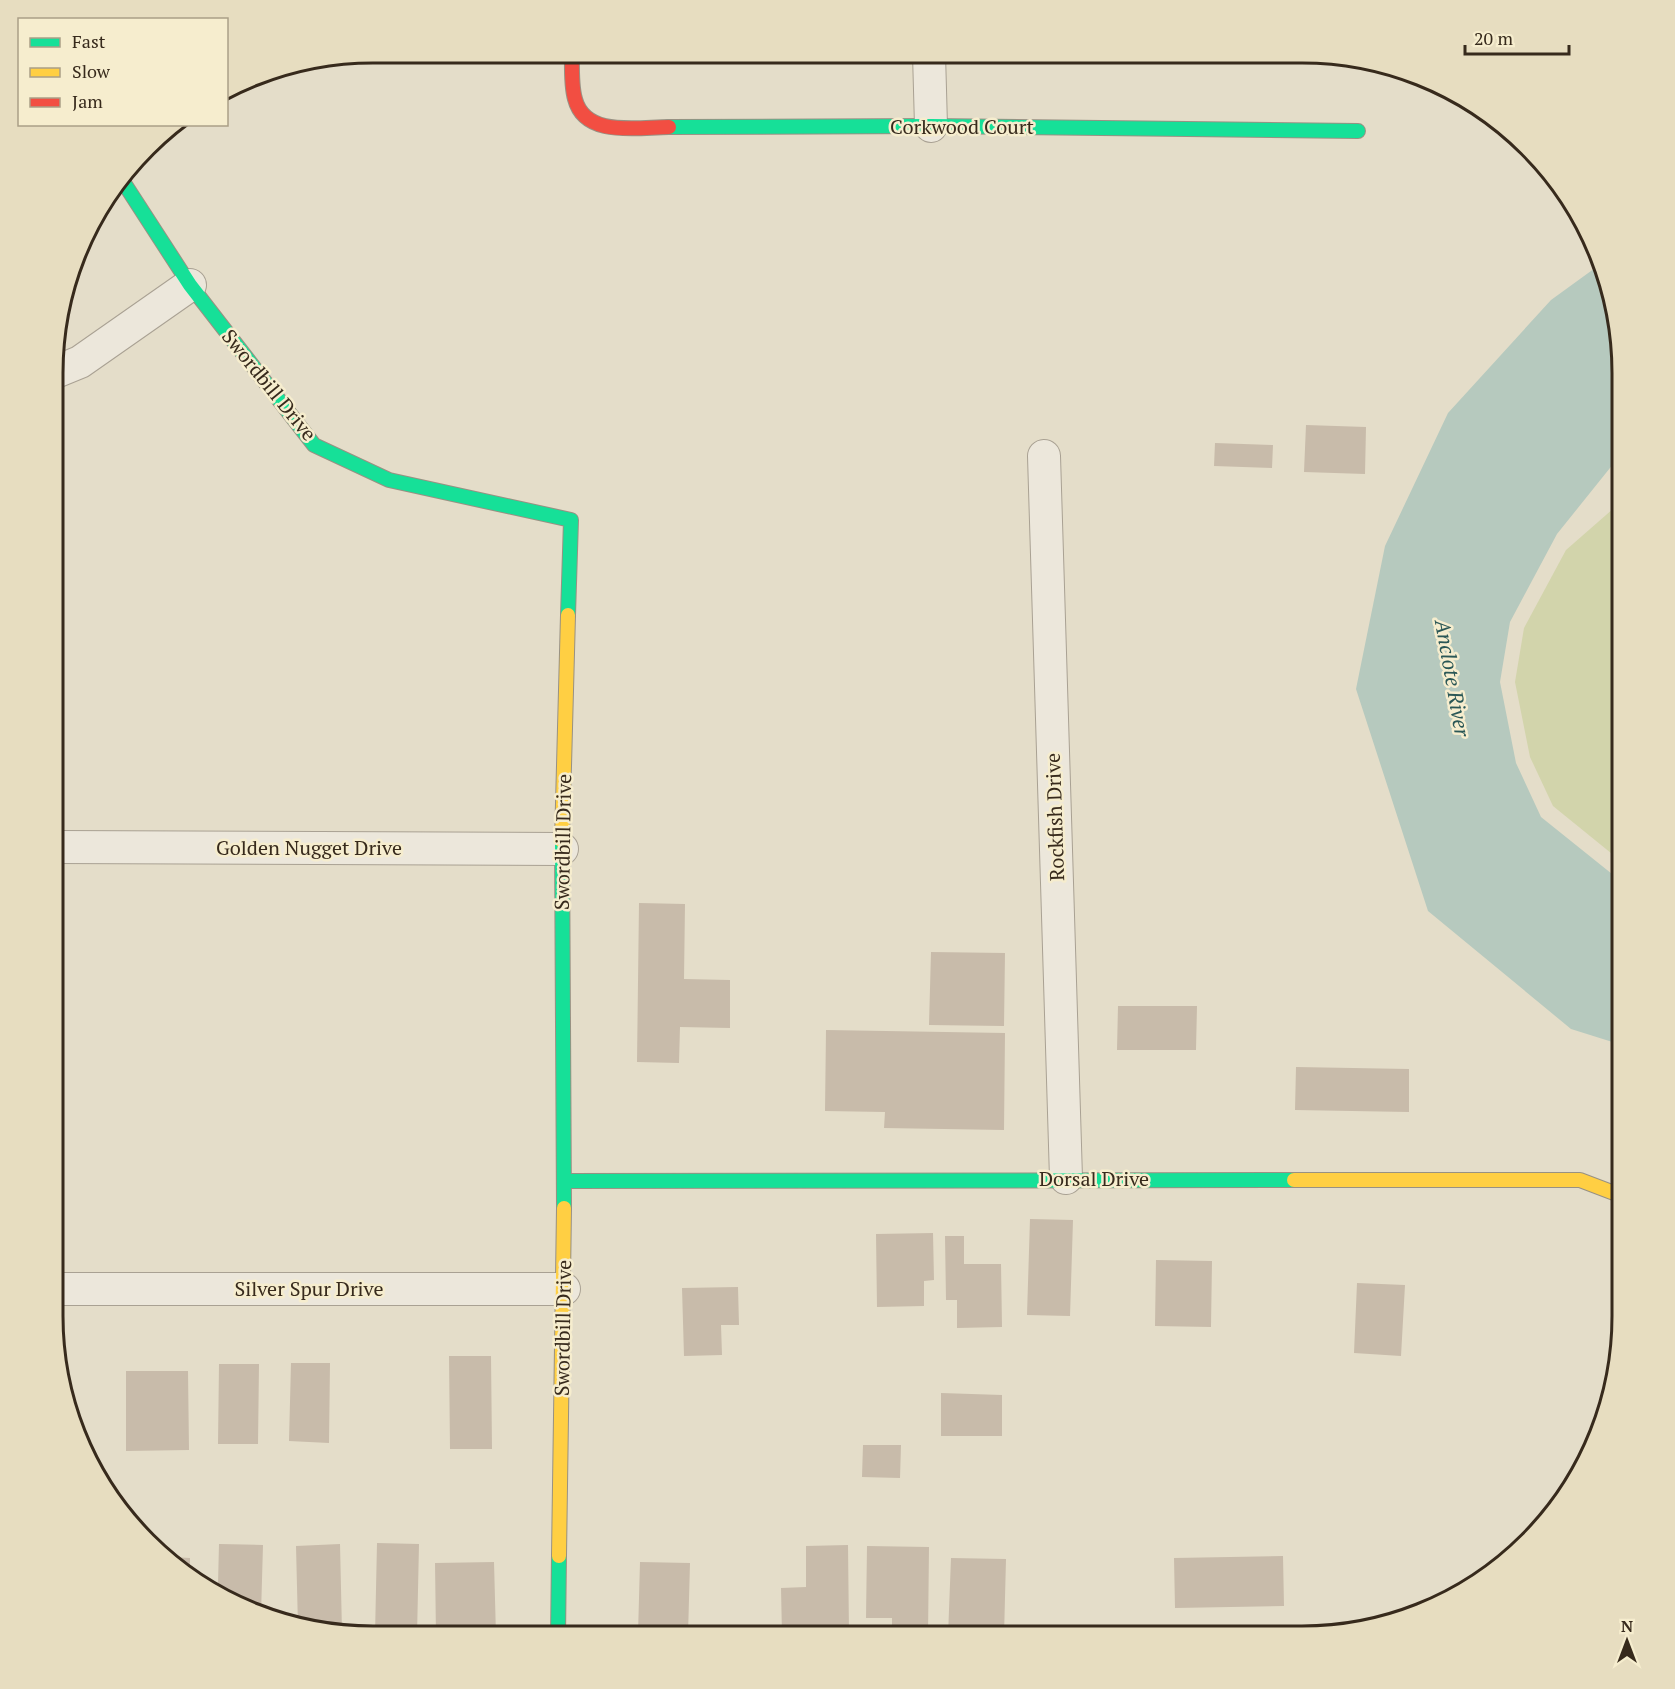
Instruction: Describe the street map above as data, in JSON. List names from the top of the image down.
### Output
{
  "streets": {
    "street": [
      "Corkwood Court",
      "Swordbill Drive",
      "Rockfish Drive",
      "Golden Nugget Drive",
      "Dorsal Drive",
      "Silver Spur Drive"
    ]
  },
  "crossings": [
    ["Swordbill Drive", "Golden Nugget Drive"],
    ["Swordbill Drive", "Dorsal Drive"],
    ["Swordbill Drive", "Silver Spur Drive"],
    ["Rockfish Drive", "Dorsal Drive"]
  ],
  "water": ["Anclote River"],
  "legend": ["Fast", "Slow", "Jam"],
  "scale_bar": "20 m",
  "north": "top"
}
